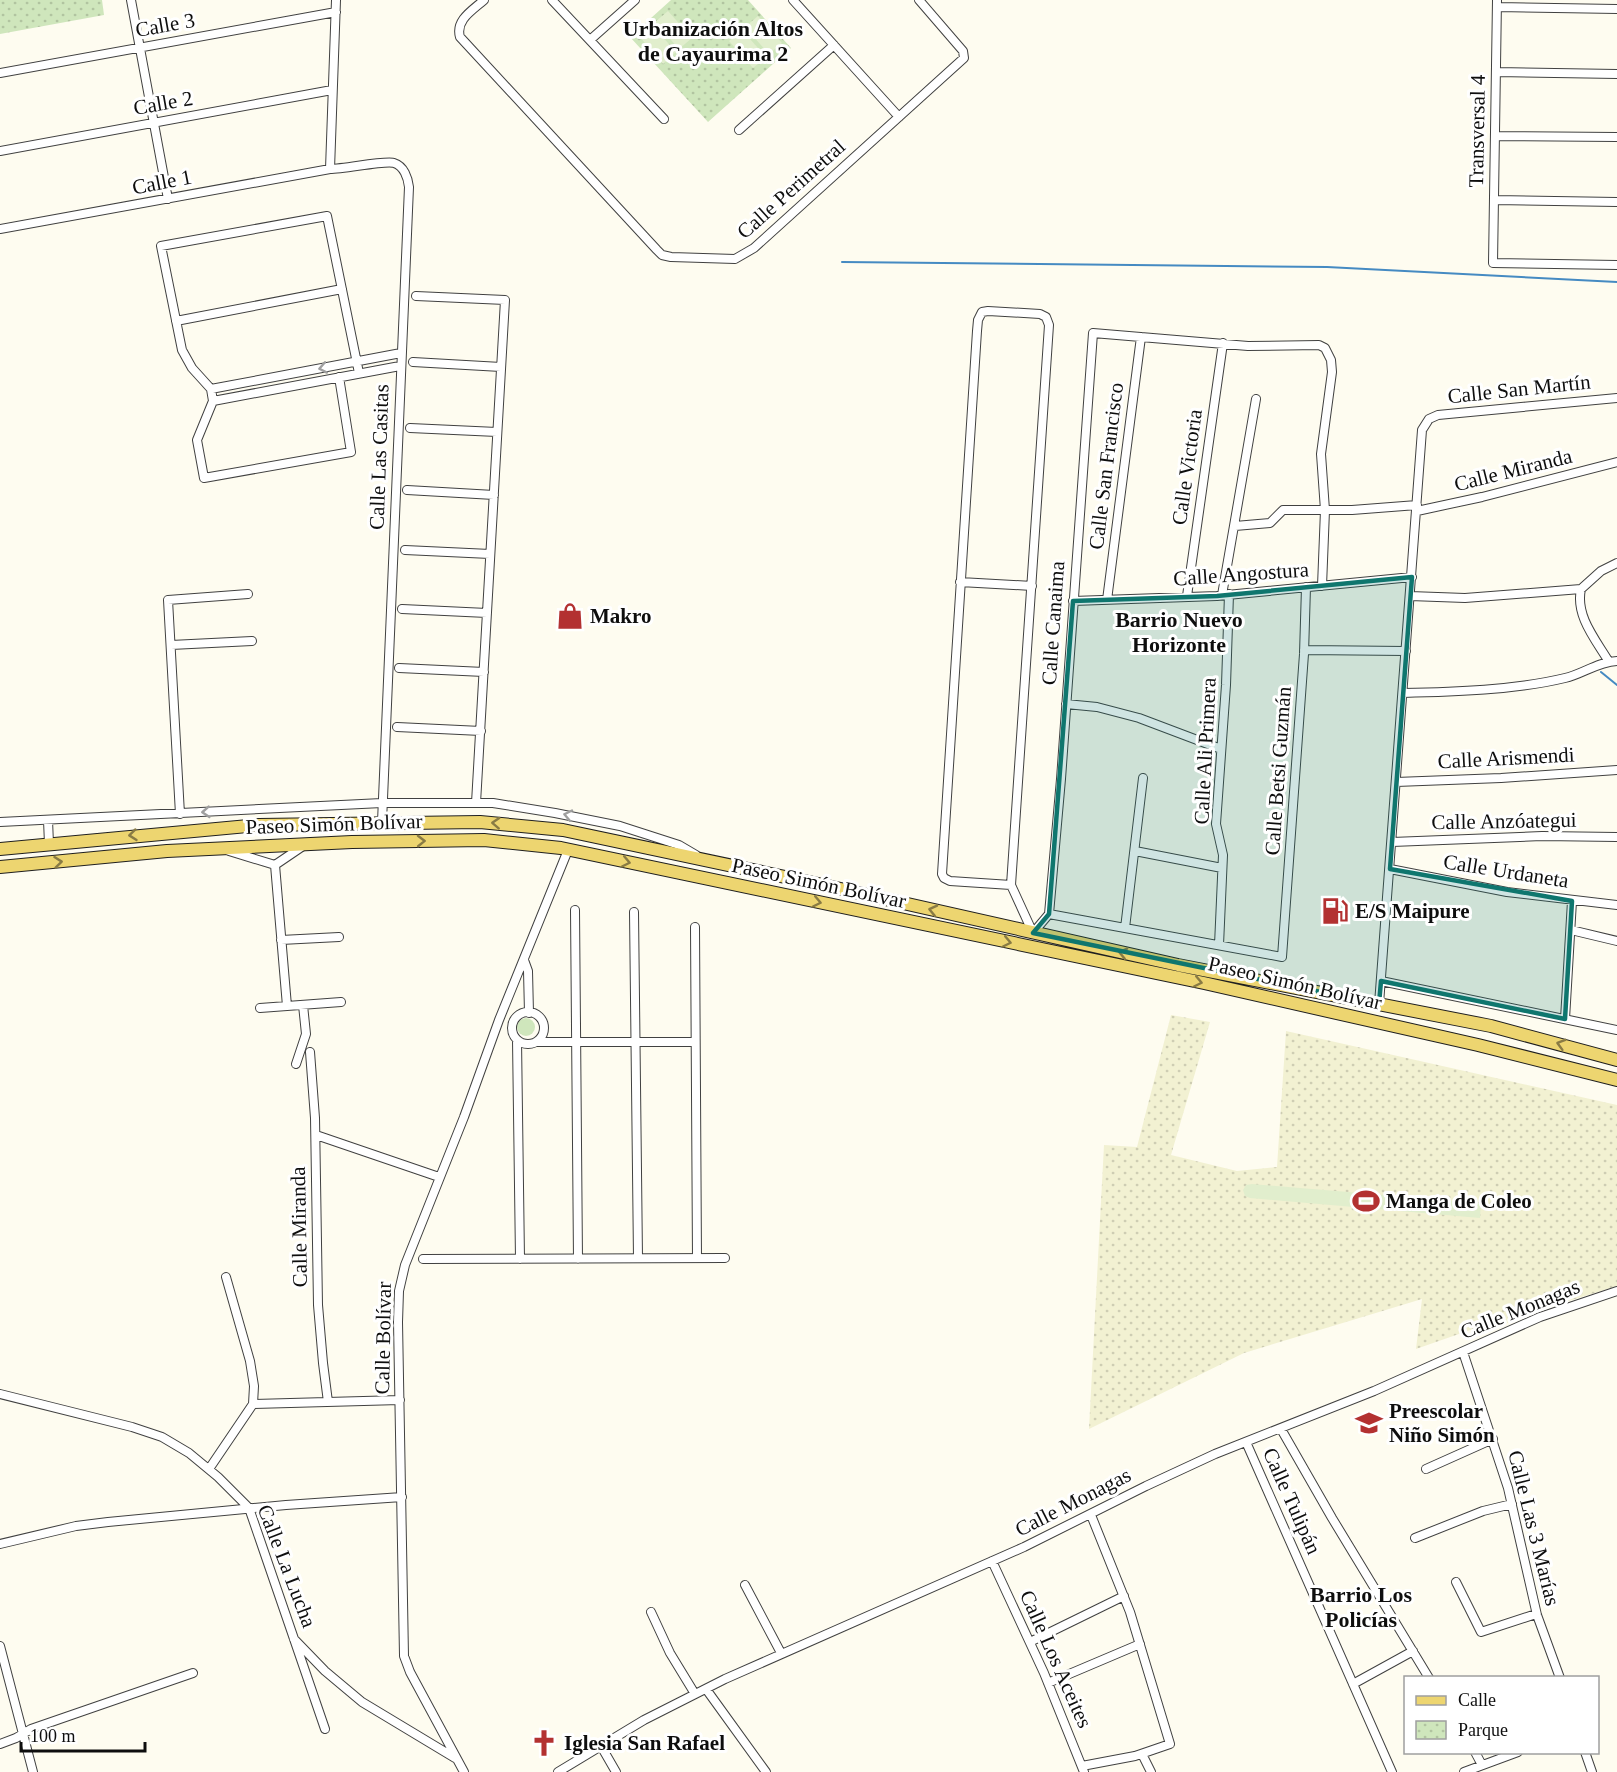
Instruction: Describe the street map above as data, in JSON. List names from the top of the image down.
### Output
{
  "streets": {
    "main road": ["Paseo Simón Bolívar"],
    "street": [
      "Calle 3",
      "Calle 2",
      "Transversal 4",
      "Calle 1",
      "Calle Perimetral",
      "Calle San Martín",
      "Calle Las Casitas",
      "Calle San Francisco",
      "Calle Victoria",
      "Calle Miranda",
      "Calle Angostura",
      "Calle Canaima",
      "Calle Ali Primera",
      "Calle Arismendi",
      "Calle Betsi Guzmán",
      "Calle Anzóategui",
      "Calle Urdaneta",
      "Calle Monagas",
      "Calle Bolívar",
      "Calle Tulipán",
      "Calle Las 3 Marías",
      "Calle La Lucha",
      "Calle Los Aceites"
    ]
  },
  "crossings": [
    ["Calle 1", "Calle Las Casitas"],
    ["Calle San Martín", "Calle Miranda"],
    ["Calle Las Casitas", "Paseo Simón Bolívar"],
    ["Calle San Francisco", "Calle Angostura"],
    ["Calle San Francisco", "Calle Canaima"],
    ["Calle Victoria", "Calle Angostura"],
    ["Calle Miranda", "Calle Ali Primera"],
    ["Calle Angostura", "Calle Canaima"],
    ["Calle Angostura", "Calle Ali Primera"],
    ["Calle Angostura", "Calle Betsi Guzmán"],
    ["Calle Ali Primera", "Calle Betsi Guzmán"],
    ["Paseo Simón Bolívar", "Calle Bolívar"],
    ["Calle Monagas", "Calle Tulipán"],
    ["Calle Monagas", "Calle Las 3 Marías"],
    ["Calle Monagas", "Calle Los Aceites"],
    ["Calle Bolívar", "Calle La Lucha"]
  ],
  "districts": ["Urbanización Altos de Cayaurima 2", "Barrio Nuevo Horizonte", "Barrio Los Policías"],
  "places": {
    "shop": ["Makro"],
    "fuel station": ["E/S Maipure"],
    "sports": ["Manga de Coleo"],
    "school or university": ["Preescolar Niño Simón"],
    "church": ["Iglesia San Rafael"]
  },
  "legend": ["Calle", "Parque"],
  "scale_bar": "100 m"
}
